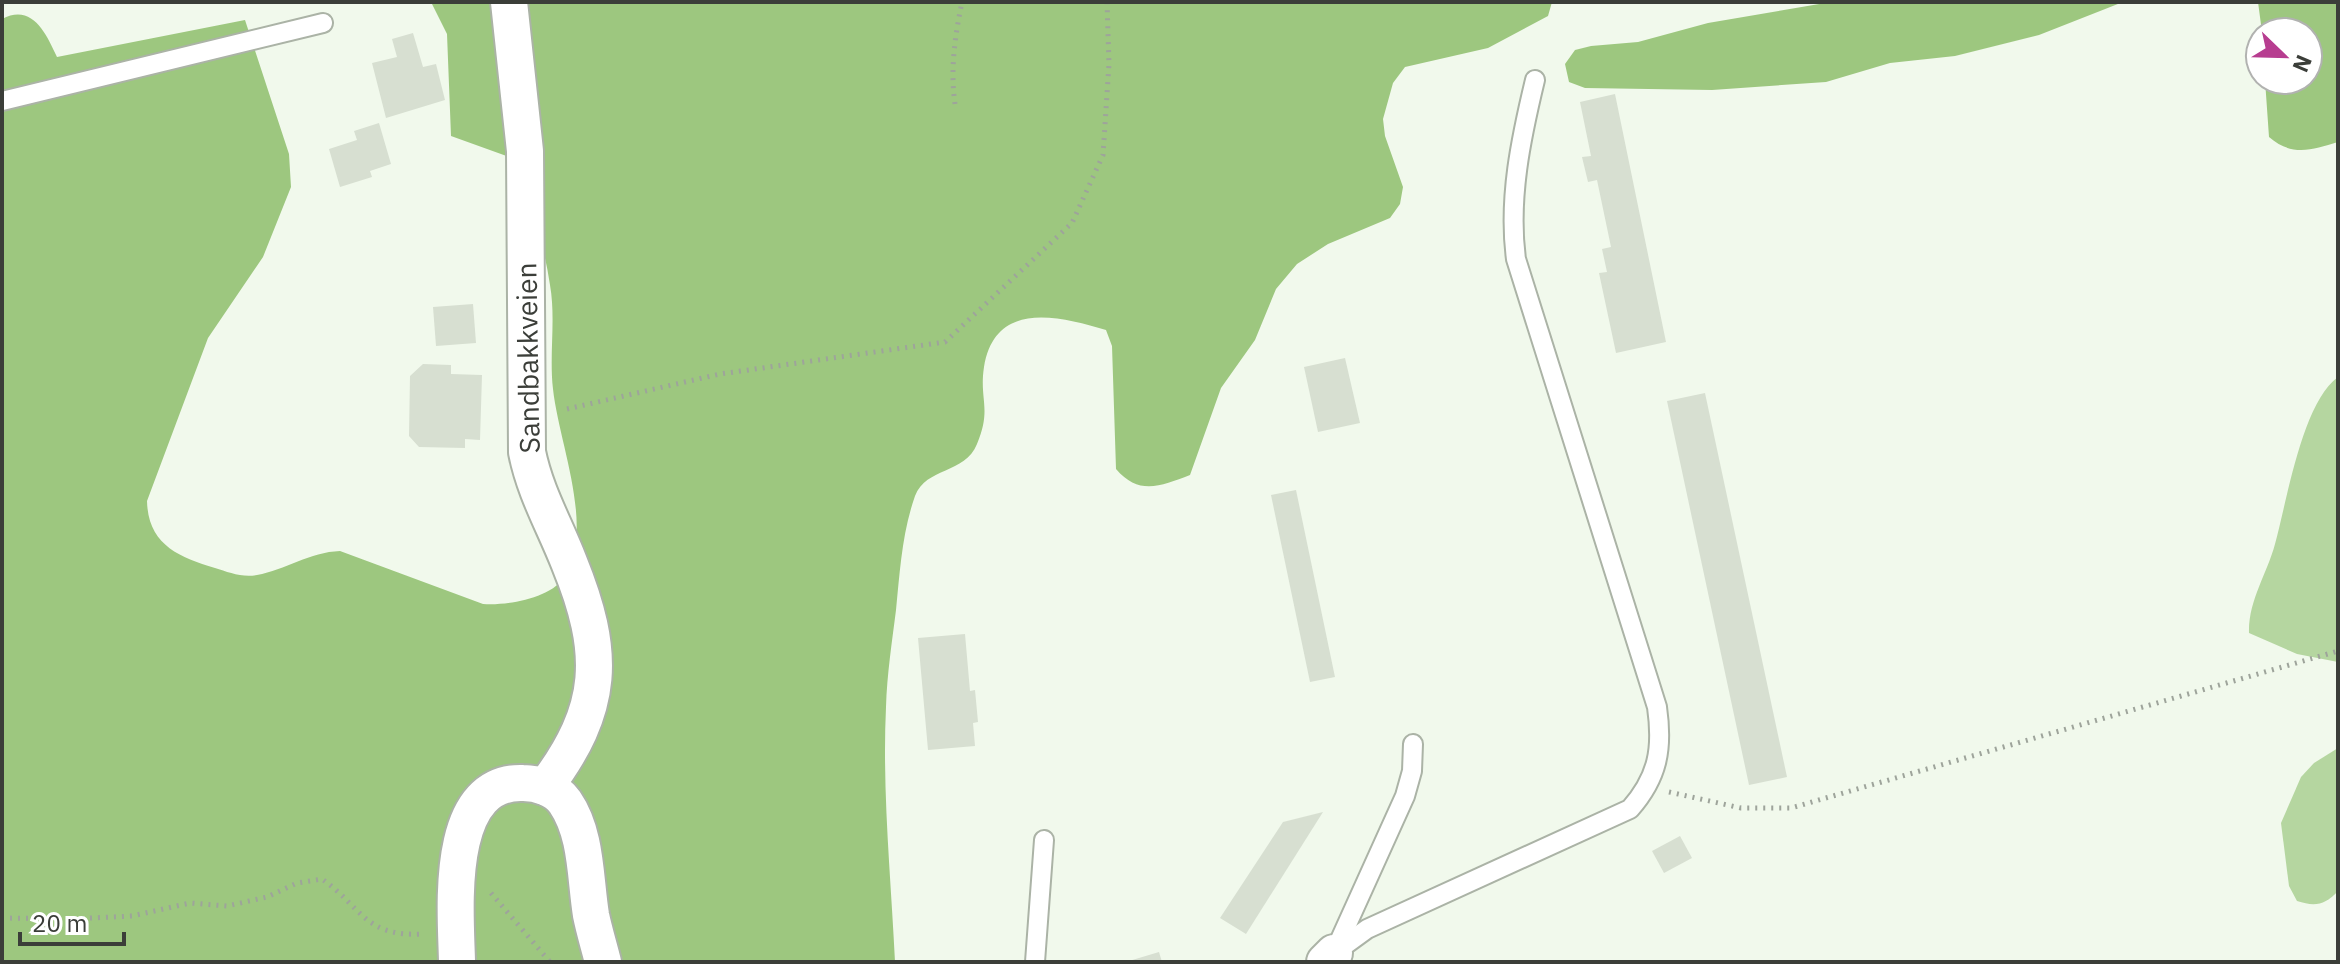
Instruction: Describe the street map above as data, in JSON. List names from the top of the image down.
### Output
{
  "streets": {
    "street": ["Sandbakkveien"]
  },
  "scale_bar": "20 m",
  "north": "bottom right"
}
